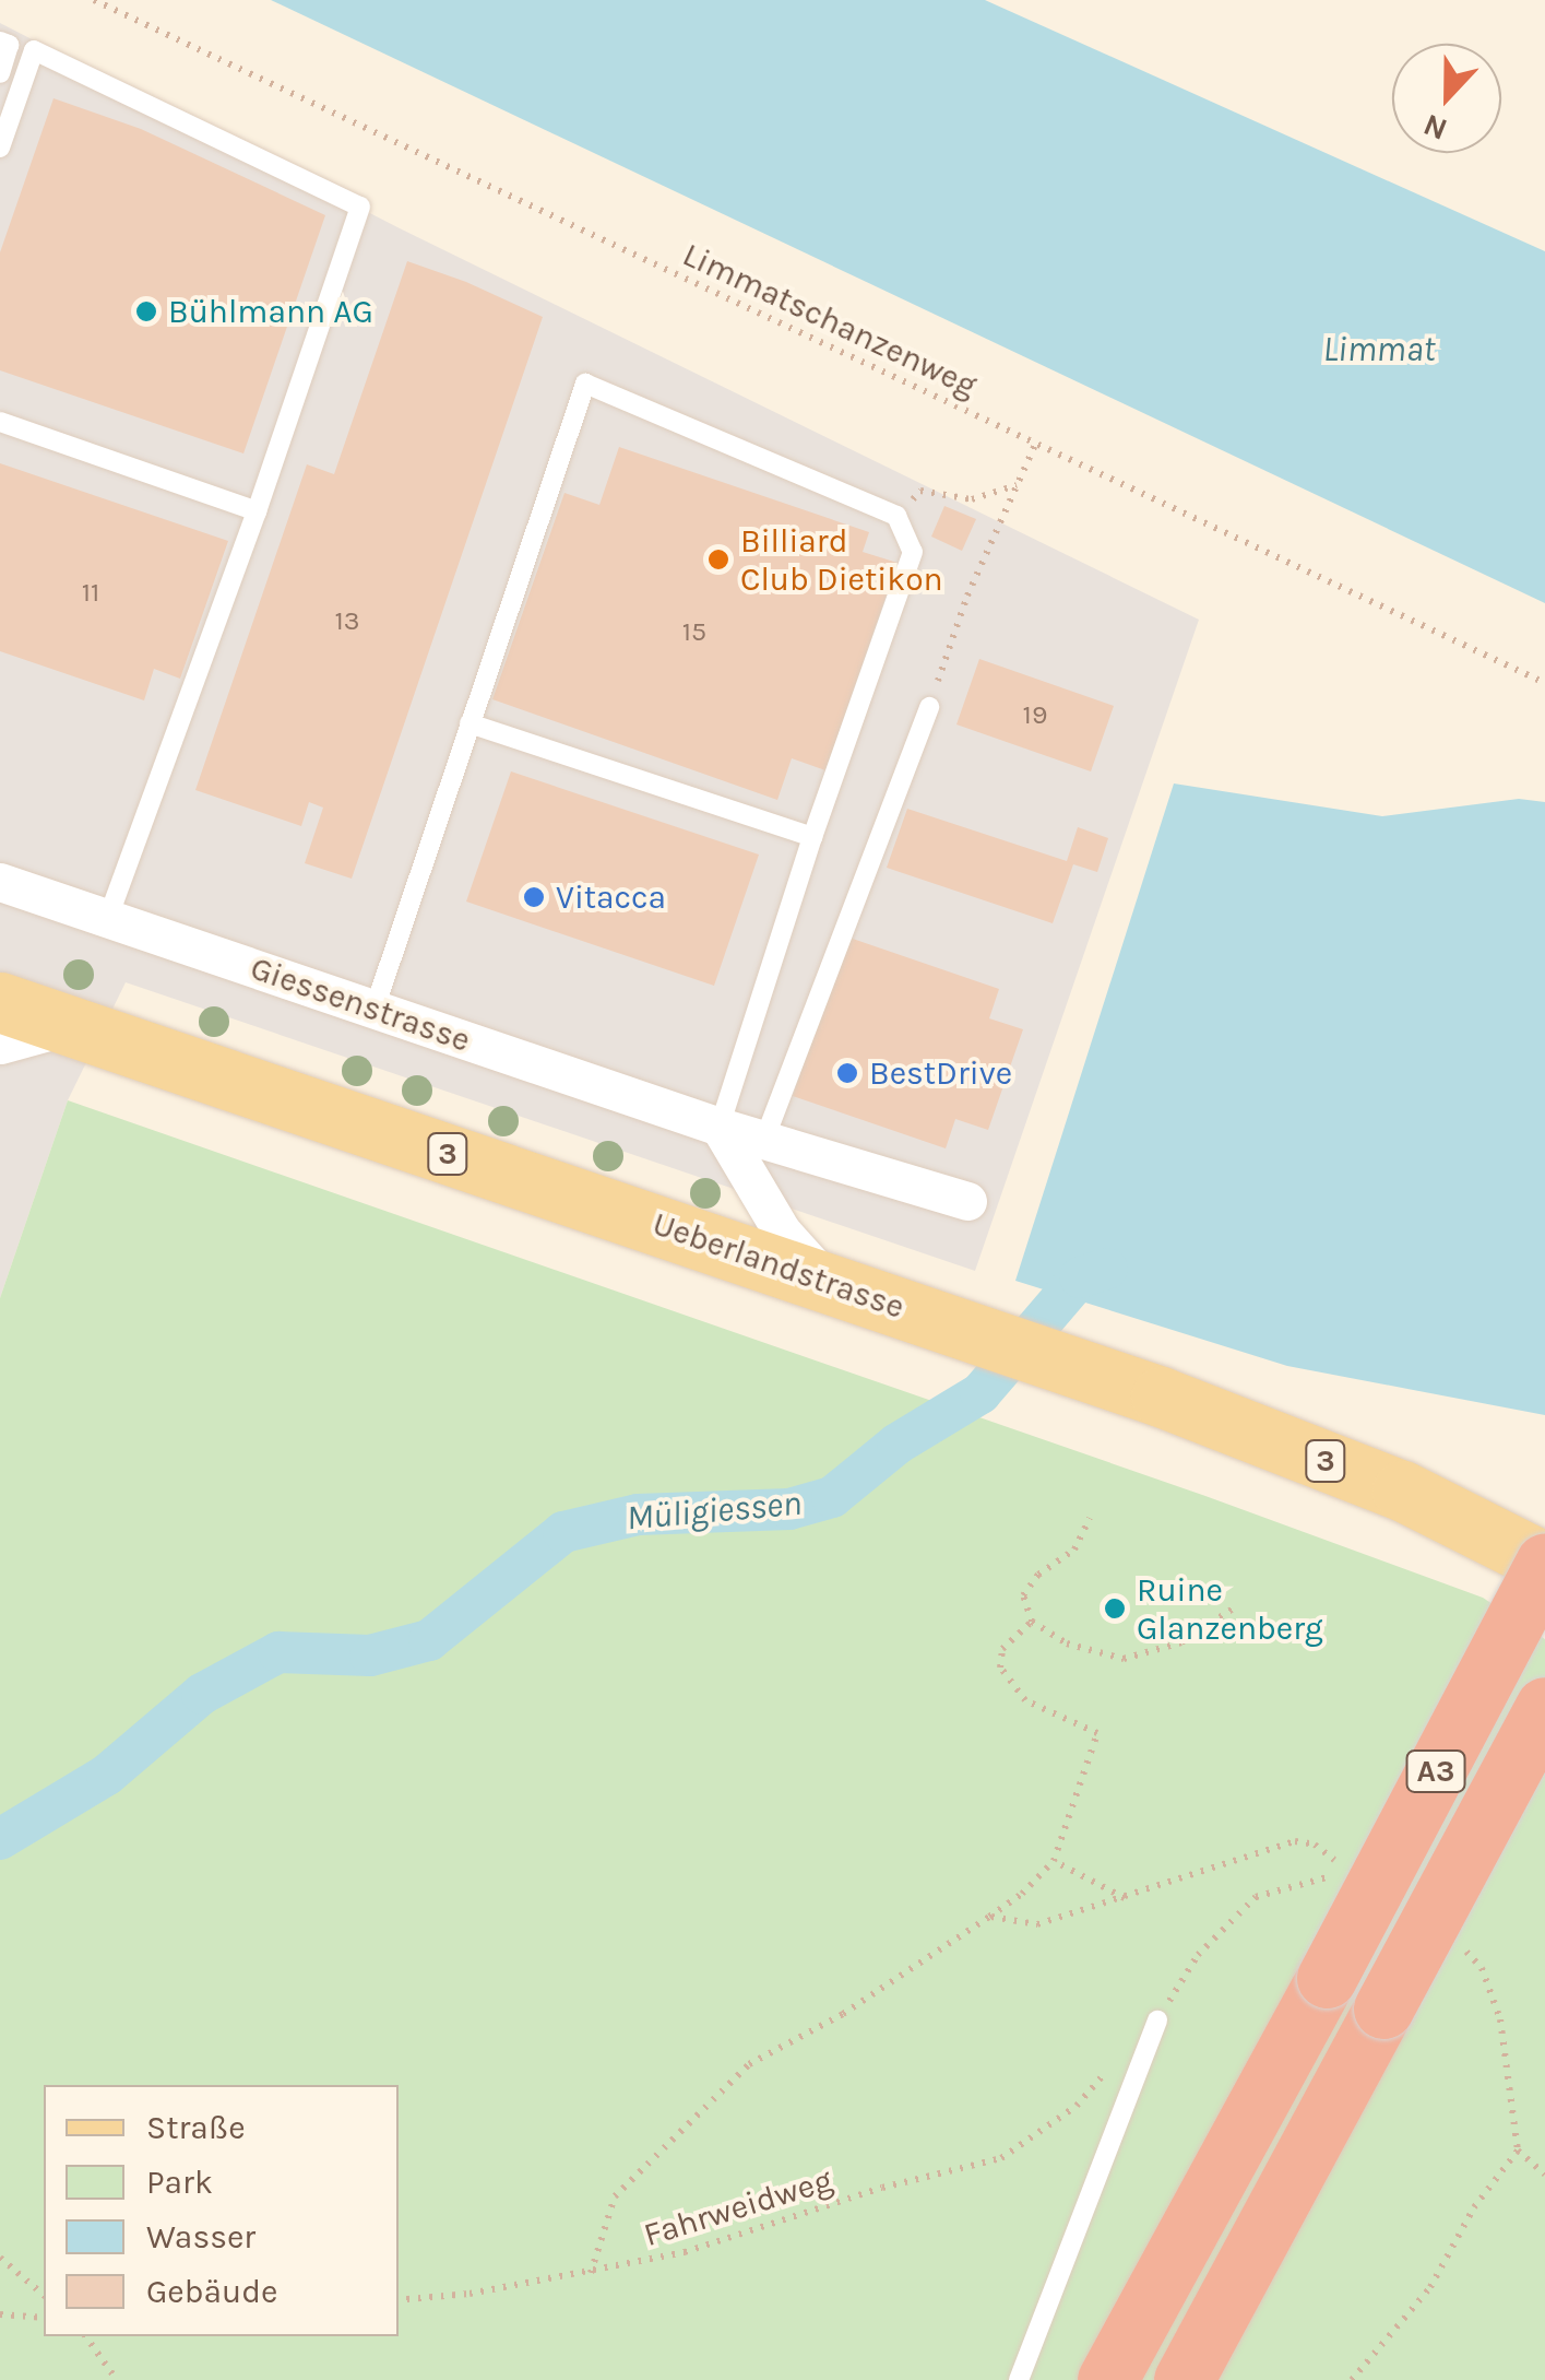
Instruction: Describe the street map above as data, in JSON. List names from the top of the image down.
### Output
{
  "streets": {
    "highway": ["A3"],
    "main road": ["3", "Ueberlandstrasse"],
    "street": ["Giessenstrasse"],
    "path": ["Limmatschanzenweg", "Fahrweidweg"]
  },
  "crossings": [
    ["Ueberlandstrasse", "A3"]
  ],
  "water": ["Limmat", "Müligiessen"],
  "places": [
    "Bühlmann AG",
    "Billiard Club Dietikon",
    "Vitacca",
    "BestDrive",
    "Ruine Glanzenberg"
  ],
  "house_numbers": [
    "11",
    "13",
    "15",
    "19"
  ],
  "legend": [
    "Straße",
    "Park",
    "Wasser",
    "Gebäude"
  ],
  "north": "bottom"
}
